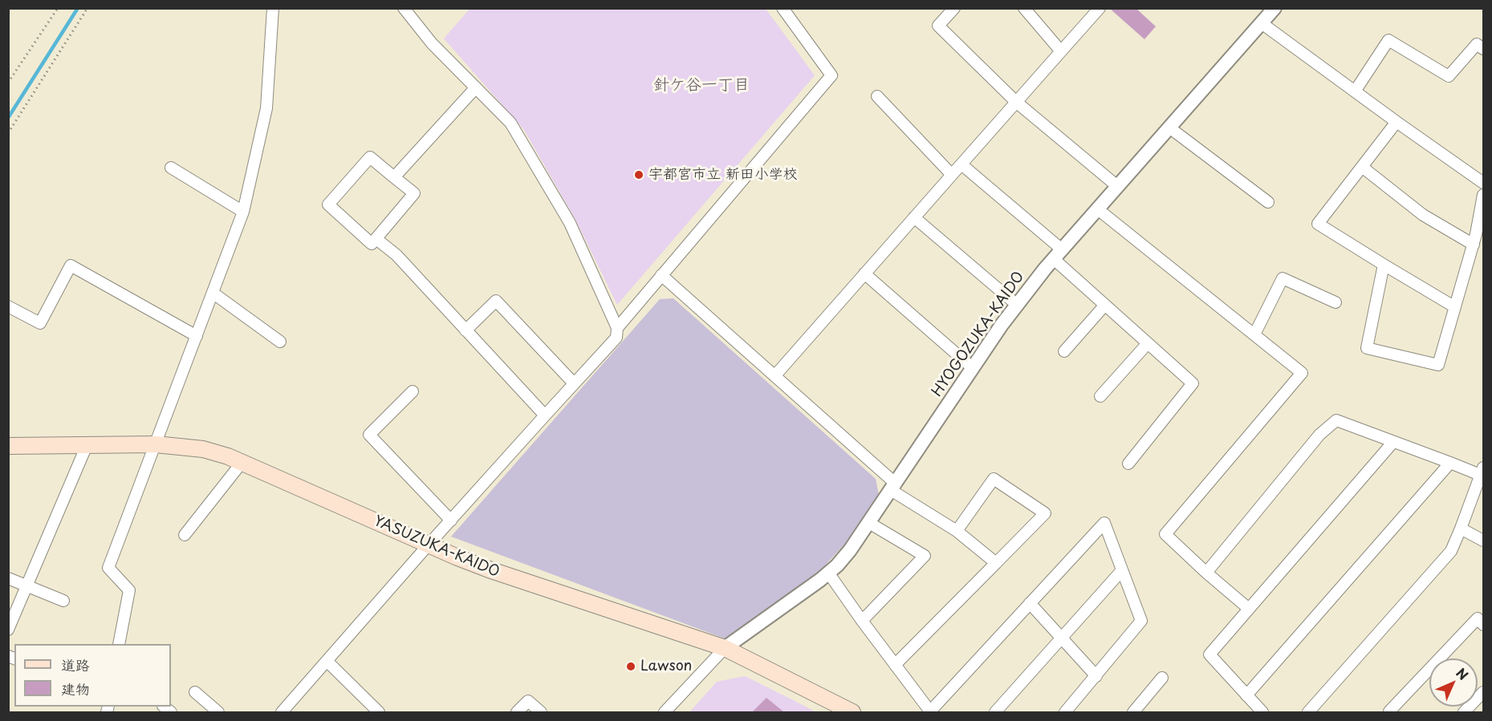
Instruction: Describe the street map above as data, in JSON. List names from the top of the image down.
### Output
{
  "streets": {
    "main road": ["YASUZUKA-KAIDO"],
    "street": ["HYOGOZUKA-KAIDO"]
  },
  "crossings": [
    ["HYOGOZUKA-KAIDO", "YASUZUKA-KAIDO"]
  ],
  "districts": ["針ケ谷一丁目"],
  "places": ["宇都宮市立 新田小学校", "Lawson"],
  "legend": ["道路", "建物"],
  "north": "top right"
}
